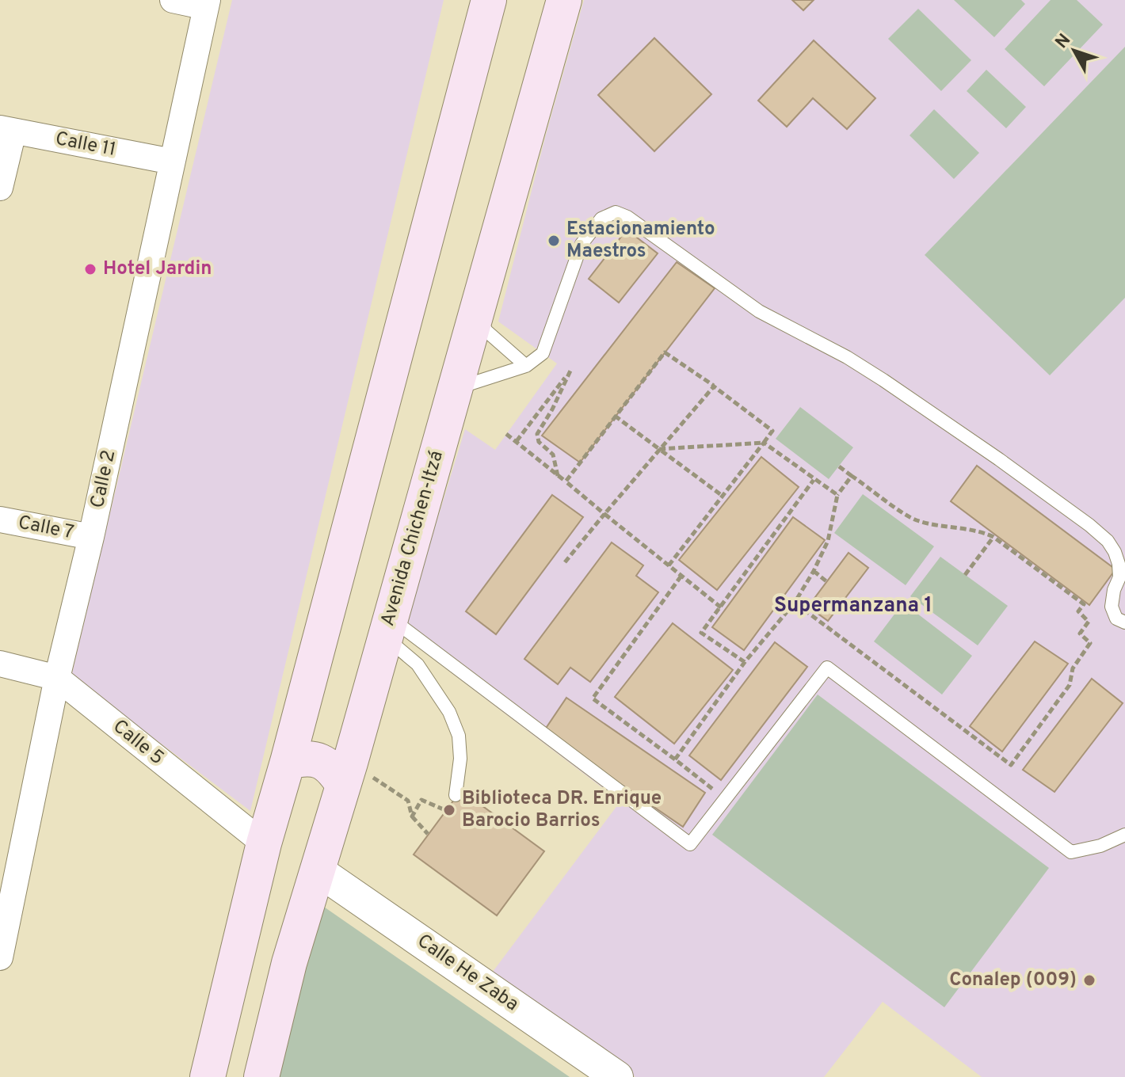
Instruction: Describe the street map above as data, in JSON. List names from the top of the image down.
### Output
{
  "streets": {
    "main road": ["Avenida Chichen-Itzá"],
    "street": [
      "Calle 11",
      "Calle 2",
      "Calle 7",
      "Calle 5",
      "Calle He Zaba"
    ]
  },
  "crossings": [
    ["Calle 11", "Calle 2"],
    ["Calle 2", "Calle 7"],
    ["Calle 2", "Calle 5"],
    ["Avenida Chichen-Itzá", "Calle He Zaba"]
  ],
  "districts": ["Supermanzana 1"],
  "places": [
    "Estacionamiento Maestros",
    "Hotel Jardin",
    "Biblioteca DR. Enrique Barocio Barrios",
    "Conalep (009)"
  ],
  "north": "top left"
}
